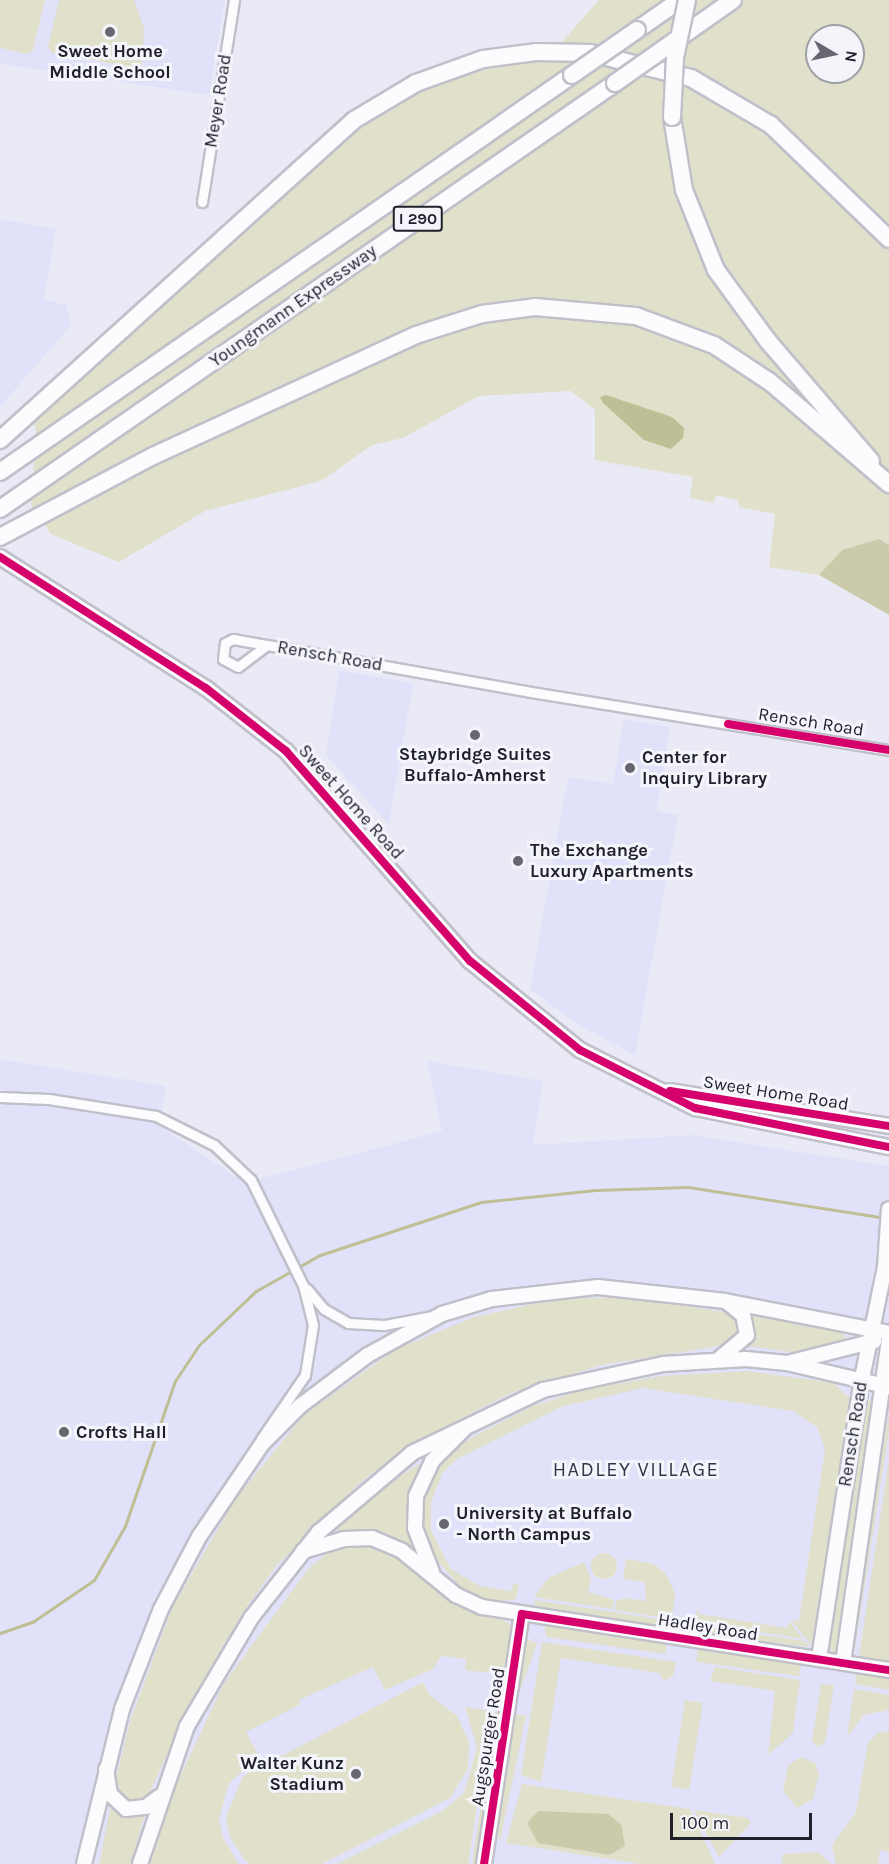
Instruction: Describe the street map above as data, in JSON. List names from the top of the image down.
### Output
{
  "streets": {
    "highway": ["I 290", "Youngmann Expressway"],
    "main road": [
      "Rensch Road",
      "Sweet Home Road",
      "Hadley Road",
      "Augspurger Road"
    ],
    "street": ["Meyer Road"]
  },
  "crossings": [
    ["Rensch Road", "Hadley Road"],
    ["Hadley Road", "Augspurger Road"]
  ],
  "districts": ["HADLEY VILLAGE"],
  "places": [
    "Sweet Home Middle School",
    "Staybridge Suites Buffalo-Amherst",
    "Center for Inquiry Library",
    "The Exchange Luxury Apartments",
    "Crofts Hall",
    "University at Buffalo - North Campus",
    "Walter Kunz Stadium"
  ],
  "scale_bar": "100 m",
  "north": "right"
}
